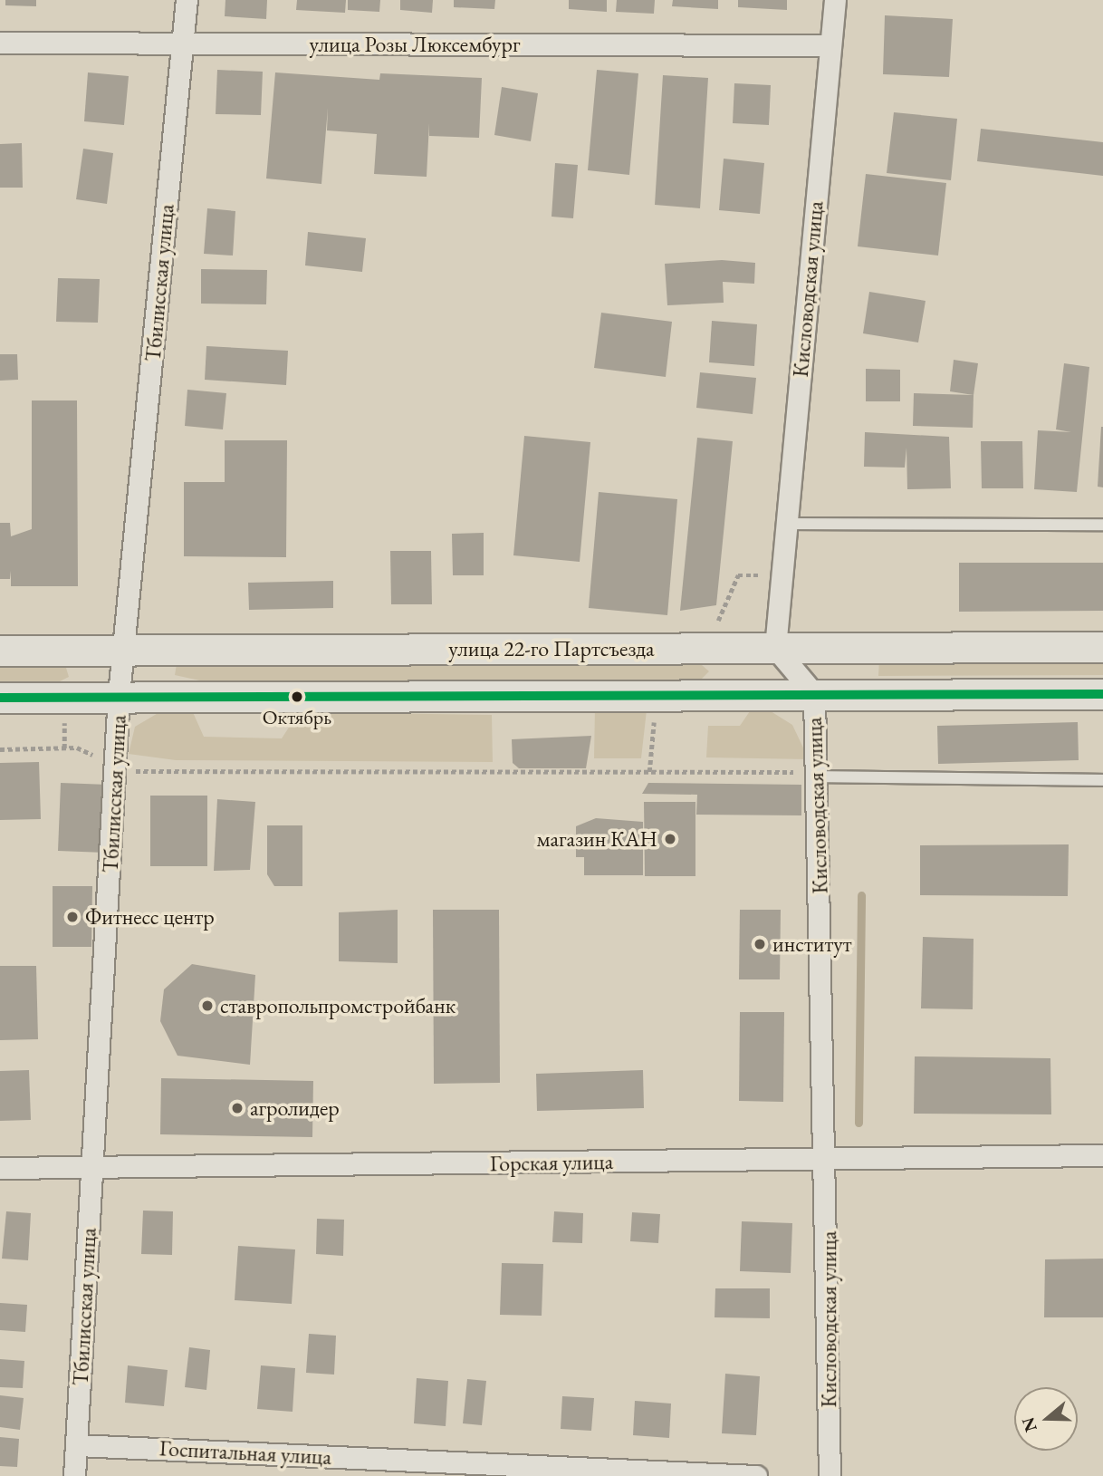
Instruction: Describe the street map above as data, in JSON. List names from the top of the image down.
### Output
{
  "streets": {
    "main road": ["улица 22-го Партсъезда"],
    "street": [
      "улица Розы Люксембург",
      "Тбилисская улица",
      "Кисловодская улица",
      "Горская улица",
      "Госпитальная улица"
    ]
  },
  "crossings": [
    ["улица Розы Люксембург", "Тбилисская улица"],
    ["улица Розы Люксембург", "Кисловодская улица"],
    ["Тбилисская улица", "улица 22-го Партсъезда"],
    ["Тбилисская улица", "Горская улица"],
    ["Тбилисская улица", "Госпитальная улица"],
    ["Кисловодская улица", "улица 22-го Партсъезда"],
    ["Кисловодская улица", "Горская улица"]
  ],
  "places": [
    "Октябрь",
    "магазин КАН",
    "Фитнесс центр",
    "институт",
    "ставропольпромстройбанк",
    "агролидер"
  ],
  "north": "left"
}
